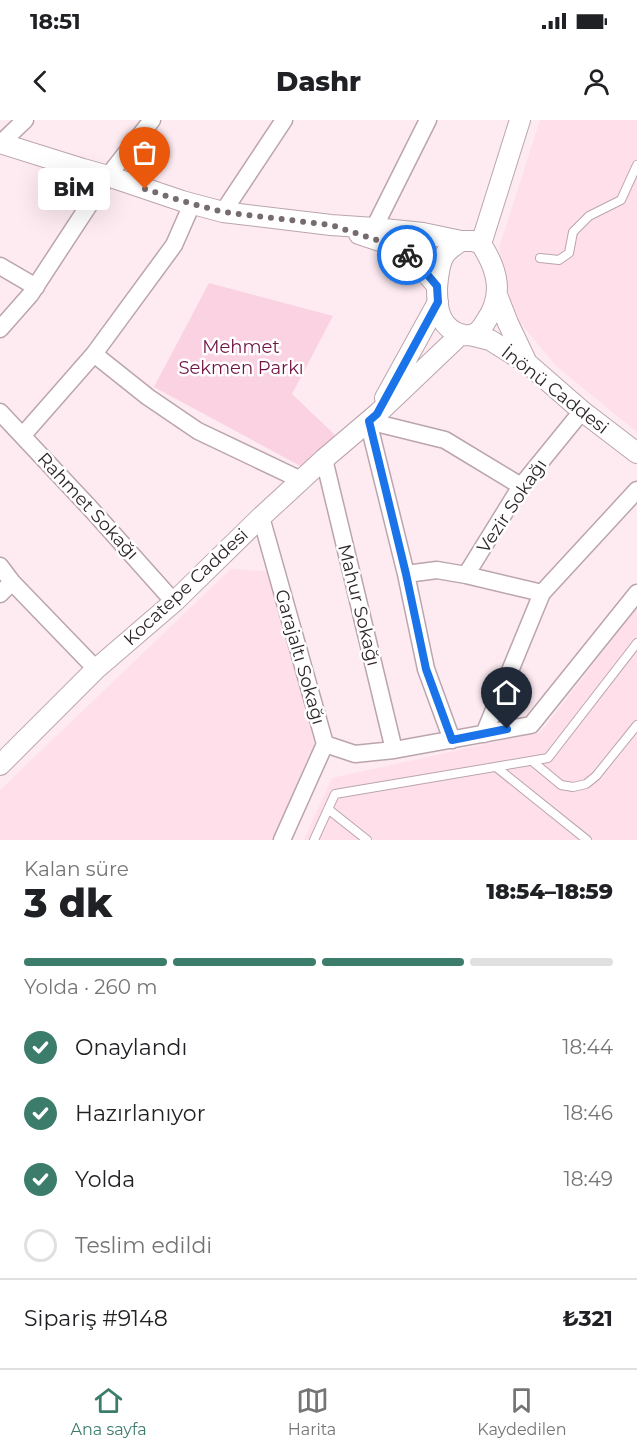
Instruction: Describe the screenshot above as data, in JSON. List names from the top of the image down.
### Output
{
  "streets": {
    "street": [
      "İnönü Caddesi",
      "Rahmet Sokağı",
      "Vezir Sokağı",
      "Kocatepe Caddesi",
      "Mahur Sokağı",
      "Garajaltı Sokağı"
    ]
  },
  "crossings": [
    ["İnönü Caddesi", "Vezir Sokağı"],
    ["İnönü Caddesi", "Kocatepe Caddesi"],
    ["Rahmet Sokağı", "Kocatepe Caddesi"],
    ["Kocatepe Caddesi", "Mahur Sokağı"],
    ["Kocatepe Caddesi", "Garajaltı Sokağı"],
    ["Mahur Sokağı", "Garajaltı Sokağı"]
  ],
  "parks": ["Mehmet Sekmen Parkı"],
  "places": ["BİM"],
  "page": {
    "status": "18:51",
    "header": "Dashr",
    "bubble": "BİM",
    "heading": ["3 dk", "Kalan süre", "18:54–18:59"],
    "panel": ["Sipariş #9148", "₺321"],
    "bar": "Yolda · 260 m",
    "list": [
      ["Onaylandı", "18:44"],
      ["Hazırlanıyor", "18:46"],
      ["Yolda", "18:49"],
      "Teslim edildi"
    ],
    "tabs": ["Ana sayfa", "Harita", "Kaydedilen"]
  }
}
